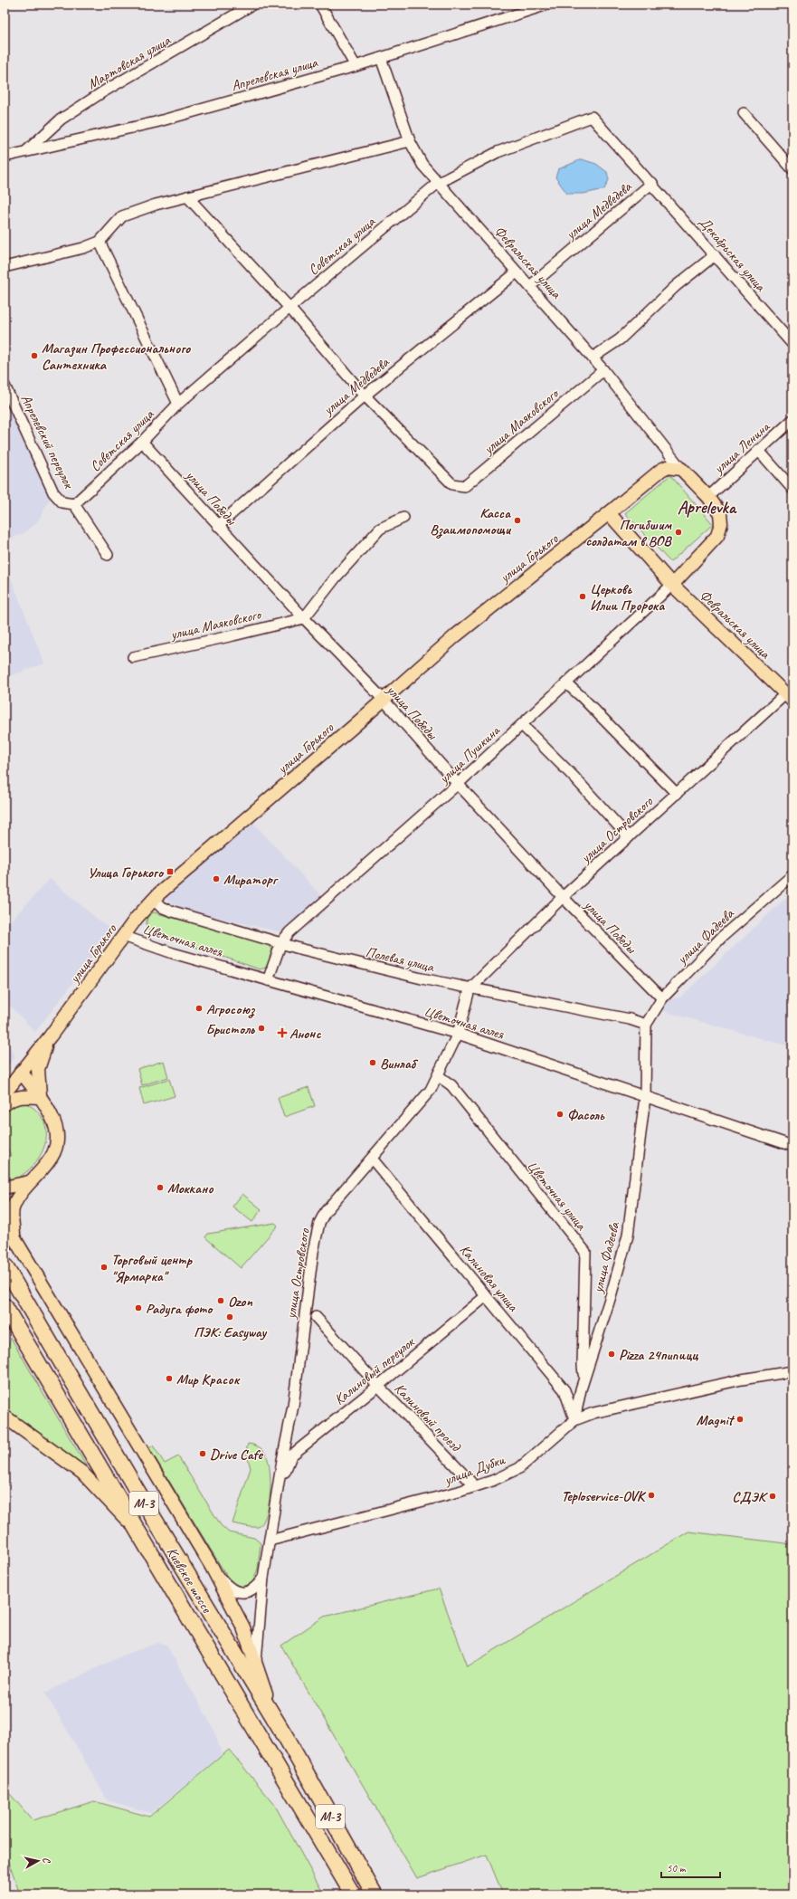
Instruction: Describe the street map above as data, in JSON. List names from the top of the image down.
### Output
{
  "streets": {
    "highway": ["М-3", "Киевское шоссе"],
    "main road": ["Февральская улица", "улица Горького"],
    "street": [
      "Мартовская улица",
      "Апрелевская улица",
      "улица Медведева",
      "Советская улица",
      "Декабрьская улица",
      "улица Маяковского",
      "Апрелевский переулок",
      "улица Ленина",
      "улица Победы",
      "улица Пушкина",
      "улица Островского",
      "улица Фадеева",
      "Цветочная аллея",
      "Полевая улица",
      "Цветочная улица",
      "Калиновая улица",
      "Калиновый переулок",
      "Калиновый проезд",
      "улица Дубки"
    ]
  },
  "crossings": [
    ["Мартовская улица", "Апрелевская улица"],
    ["Апрелевская улица", "Февральская улица"],
    ["улица Медведева", "Советская улица"],
    ["улица Медведева", "Декабрьская улица"],
    ["улица Медведева", "Февральская улица"],
    ["улица Медведева", "улица Маяковского"],
    ["улица Медведева", "улица Победы"],
    ["Советская улица", "Декабрьская улица"],
    ["Советская улица", "Февральская улица"],
    ["Советская улица", "Апрелевский переулок"],
    ["Советская улица", "улица Победы"],
    ["Февральская улица", "улица Маяковского"],
    ["Февральская улица", "улица Горького"],
    ["Февральская улица", "улица Пушкина"],
    ["Февральская улица", "улица Островского"],
    ["улица Маяковского", "улица Победы"],
    ["улица Победы", "улица Горького"],
    ["улица Победы", "улица Пушкина"],
    ["улица Победы", "улица Островского"],
    ["улица Победы", "улица Фадеева"],
    ["улица Горького", "Цветочная аллея"],
    ["улица Горького", "Полевая улица"],
    ["улица Пушкина", "Полевая улица"],
    ["улица Островского", "Цветочная аллея"],
    ["улица Островского", "Полевая улица"],
    ["улица Островского", "Цветочная улица"],
    ["улица Островского", "Калиновая улица"],
    ["улица Островского", "улица Дубки"],
    ["улица Фадеева", "Цветочная аллея"],
    ["улица Фадеева", "Полевая улица"],
    ["улица Фадеева", "Цветочная улица"],
    ["улица Фадеева", "Калиновая улица"],
    ["улица Фадеева", "улица Дубки"],
    ["Калиновая улица", "Калиновый переулок"],
    ["Калиновая улица", "улица Дубки"],
    ["Калиновый переулок", "Калиновый проезд"],
    ["Калиновый проезд", "улица Дубки"]
  ],
  "districts": ["Aprelevka"],
  "places": {
    "other": [
      "Магазин Профессионального Сантехника",
      "Касса Взаимопомощи",
      "Погибшим солдатам в ВОВ",
      "Церковь Илии Пророка",
      "Мираторг",
      "Агросоюз",
      "Бристоль",
      "Винлаб",
      "Фасоль",
      "Моккано",
      "Торговый центр \"Ярмарка\"",
      "Ozon",
      "Радуга фото",
      "ПЭК: Easyway",
      "Pizza 24пипицц",
      "Мир Красок",
      "Magnit",
      "Drive Cafe",
      "Teploservice-OVK",
      "СДЭК"
    ],
    "transit": ["Улица Горького"],
    "health": ["Анонс"]
  },
  "scale_bar": "50 m",
  "north": "right"
}
